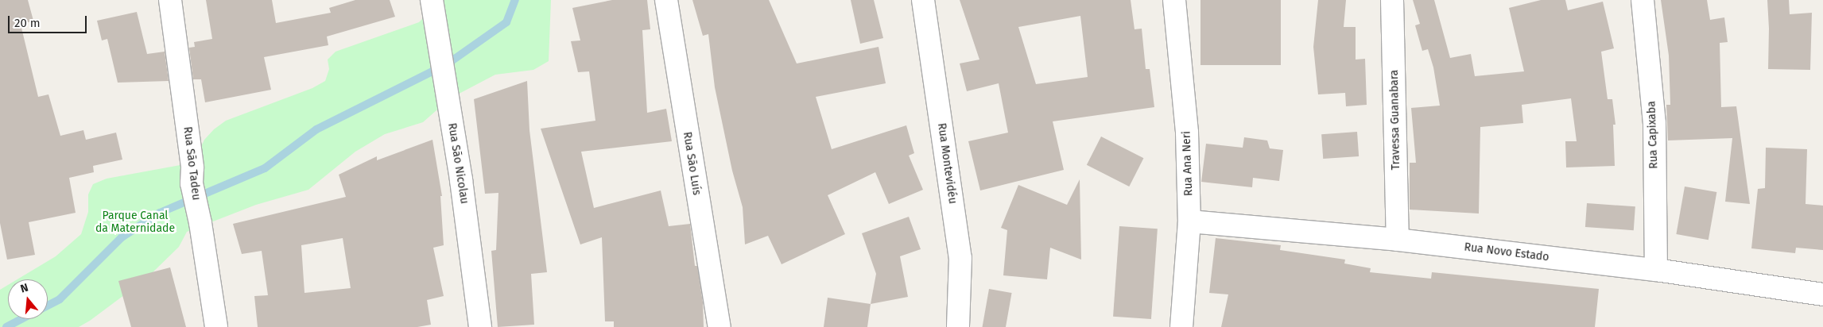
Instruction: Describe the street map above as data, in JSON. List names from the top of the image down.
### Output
{
  "streets": {
    "street": [
      "Travessa Guanabara",
      "Rua Capixaba",
      "Rua São Tadeu",
      "Rua São Nicolau",
      "Rua São Luís",
      "Rua Montevidéu",
      "Rua Ana Neri",
      "Rua Novo Estado"
    ]
  },
  "crossings": [
    ["Travessa Guanabara", "Rua Novo Estado"],
    ["Rua Capixaba", "Rua Novo Estado"],
    ["Rua Ana Neri", "Rua Novo Estado"]
  ],
  "parks": ["Parque Canal da Maternidade"],
  "scale_bar": "20 m",
  "north": "top"
}
